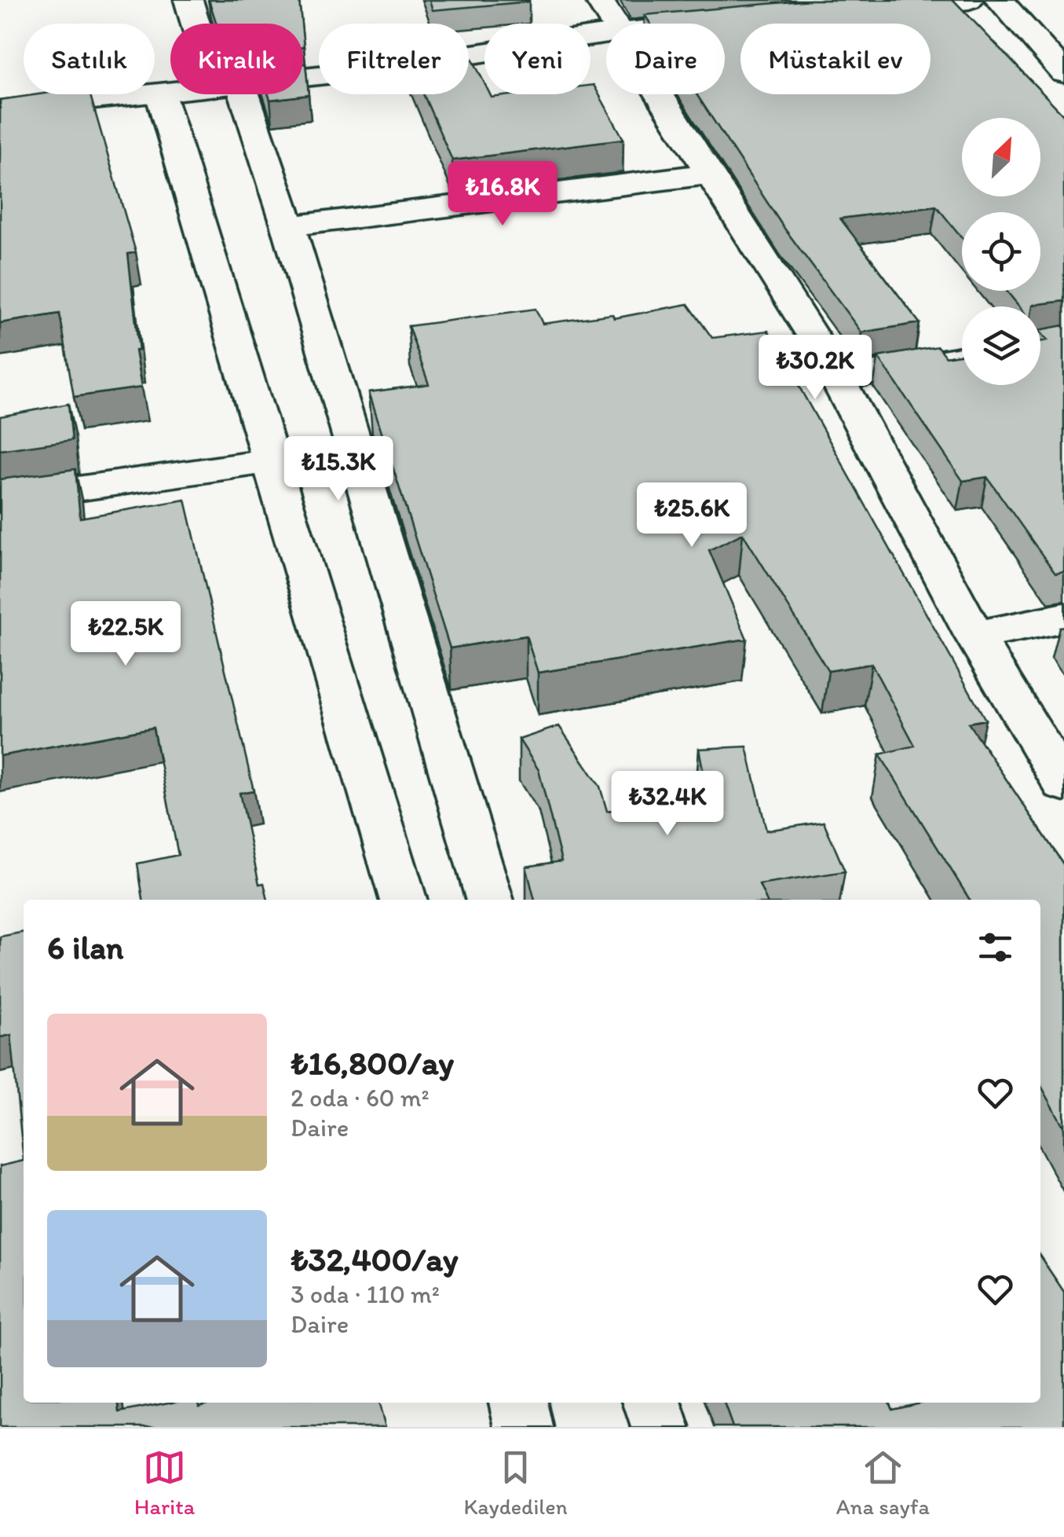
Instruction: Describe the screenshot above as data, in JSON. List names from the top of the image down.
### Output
{
  "north": "top right",
  "page": {
    "chip": [
      "Satılık",
      "Kiralık",
      "Filtreler",
      "Yeni",
      "Daire",
      "Müstakil ev"
    ],
    "price": [
      "₺16.8K",
      "₺30.2K",
      "₺15.3K",
      "₺25.6K",
      "₺22.5K",
      "₺32.4K"
    ],
    "heading": "6 ilan",
    "list": [
      {
        "name": "₺16,800/ay",
        "note": "2 oda · 60 m² · Daire"
      },
      {
        "name": "₺32,400/ay",
        "note": "3 oda · 110 m² · Daire"
      }
    ],
    "tabs": ["Harita", "Kaydedilen", "Ana sayfa"]
  }
}
